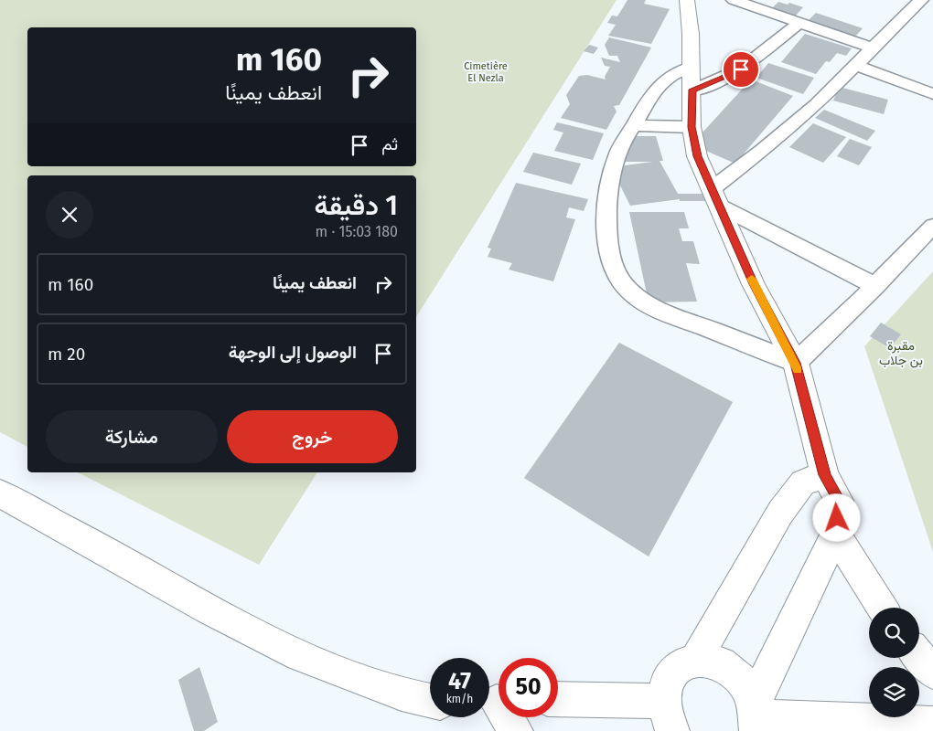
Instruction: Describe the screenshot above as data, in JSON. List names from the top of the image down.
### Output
{
  "parks": ["Cimetière El Nezla", "مقبرة بن جلاب"],
  "page": {
    "turn": ["160 m", "انعطف يمينًا"],
    "then": "ثم",
    "heading": ["1 دقيقة", "180 m · 15:03"],
    "list": [
      {
        "name": "انعطف يمينًا",
        "value": "160 m"
      },
      {
        "name": "الوصول إلى الوجهة",
        "value": "20 m"
      }
    ],
    "buttons": ["خروج", "مشاركة"],
    "speed": "47 km/h",
    "limit": "50"
  }
}
